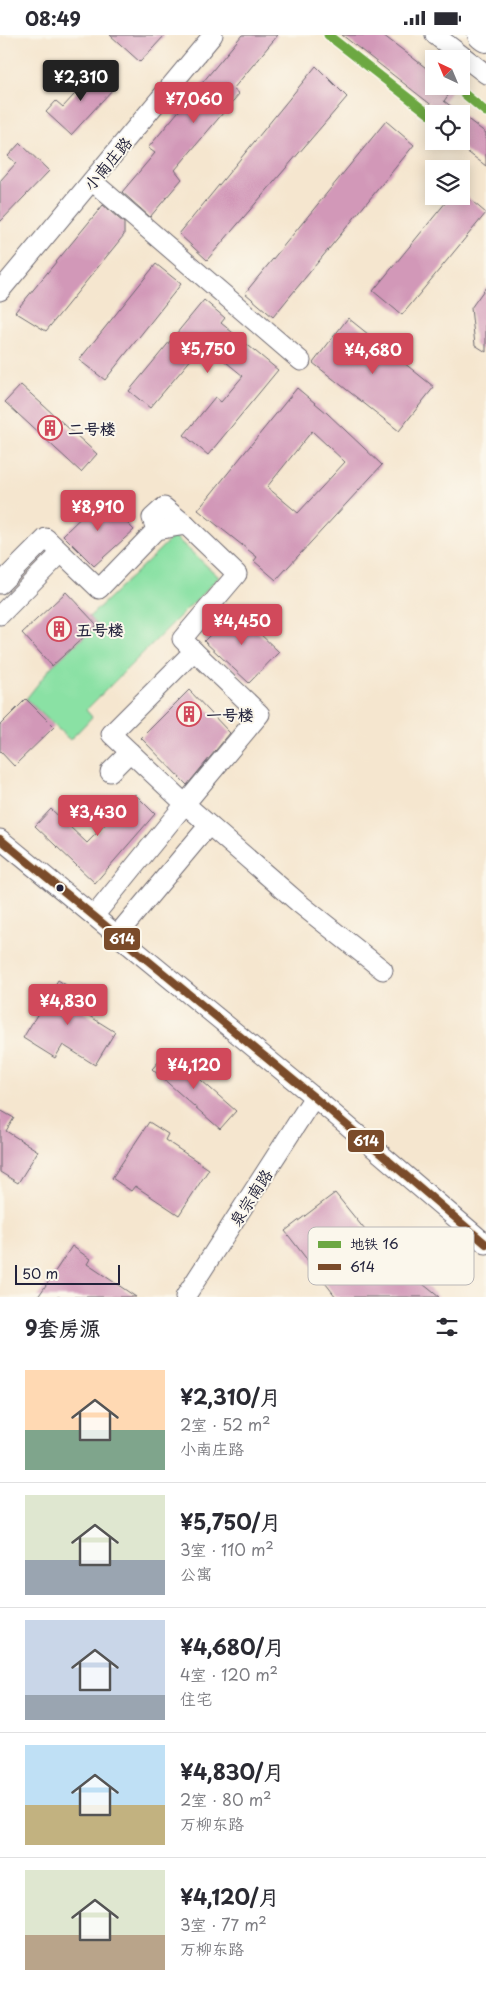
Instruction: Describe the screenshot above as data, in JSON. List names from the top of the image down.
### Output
{
  "streets": {
    "street": ["小南庄路", "泉宗南路"]
  },
  "places": {
    "building": ["二号楼", "五号楼", "一号楼"]
  },
  "lines": ["metro line 16", "transit line 614"],
  "legend": ["地铁 16", "614"],
  "scale_bar": "50 m",
  "north": "top left",
  "page": {
    "status": "08:49",
    "price": [
      "¥2,310",
      "¥7,060",
      "¥5,750",
      "¥4,680",
      "¥8,910",
      "¥4,450",
      "¥3,430",
      "¥4,830",
      "¥4,120"
    ],
    "scale": "50 m",
    "heading": "9套房源",
    "list": [
      {
        "name": "¥2,310/月",
        "note": "2室 · 52 m² · 小南庄路"
      },
      {
        "name": "¥5,750/月",
        "note": "3室 · 110 m² · 公寓"
      },
      {
        "name": "¥4,680/月",
        "note": "4室 · 120 m² · 住宅"
      },
      {
        "name": "¥4,830/月",
        "note": "2室 · 80 m² · 万柳东路"
      },
      {
        "name": "¥4,120/月",
        "note": "3室 · 77 m² · 万柳东路"
      }
    ]
  }
}
